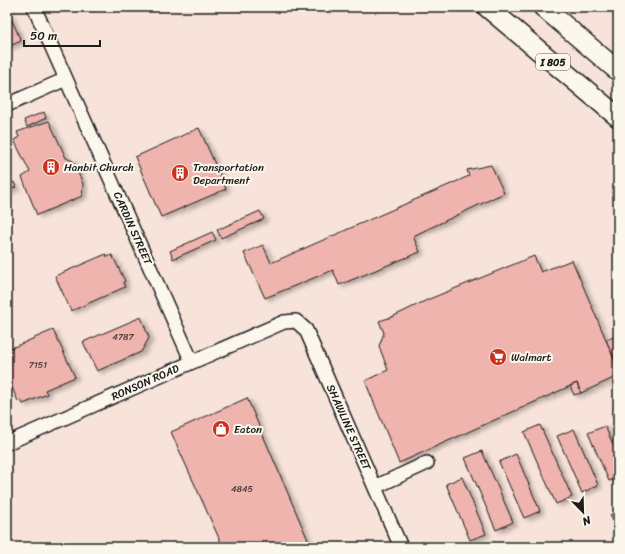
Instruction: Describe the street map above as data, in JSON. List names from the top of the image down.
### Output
{
  "streets": {
    "highway": ["I 805"],
    "street": ["CARDIN STREET", "RONSON ROAD", "SHAWLINE STREET"]
  },
  "crossings": [
    ["CARDIN STREET", "RONSON ROAD"],
    ["RONSON ROAD", "SHAWLINE STREET"]
  ],
  "places": {
    "building": ["Hanbit Church", "Transportation Department"],
    "supermarket": ["Walmart"],
    "shop": ["Eaton"]
  },
  "house_numbers": ["4787", "7151", "4845"],
  "scale_bar": "50 m",
  "north": "bottom right"
}
